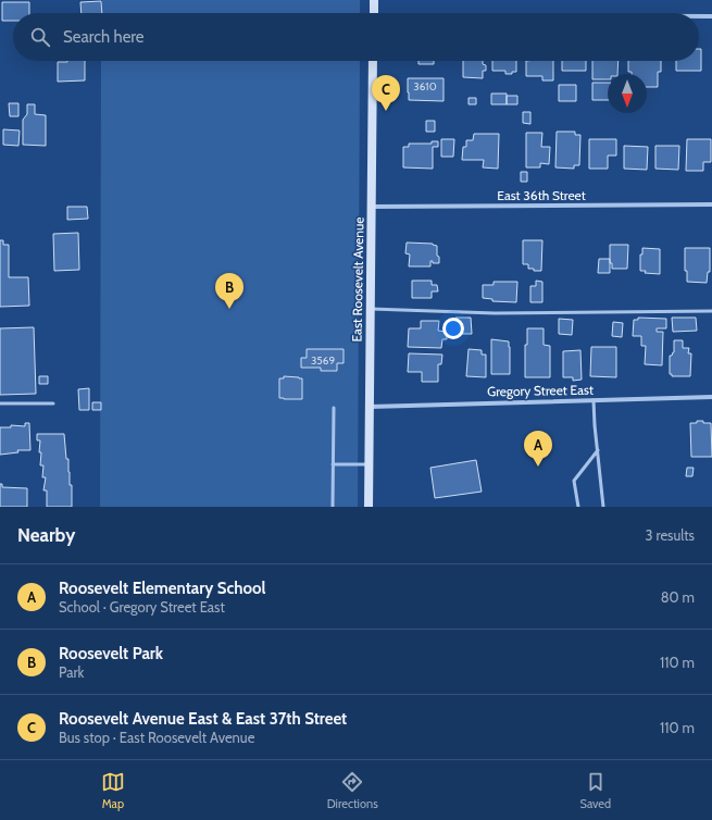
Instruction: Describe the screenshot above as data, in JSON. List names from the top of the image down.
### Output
{
  "streets": {
    "street": ["East 36th Street", "East Roosevelt Avenue", "Gregory Street East"]
  },
  "crossings": [
    ["East 36th Street", "East Roosevelt Avenue"],
    ["East Roosevelt Avenue", "Gregory Street East"]
  ],
  "house_numbers": ["3610", "3569"],
  "north": "bottom",
  "page": {
    "search": "Search here",
    "pins": ["C", "B", "A"],
    "heading": ["Nearby", "3 results"],
    "list": [
      {
        "mark": "A",
        "name": "Roosevelt Elementary School",
        "note": "School · Gregory Street East",
        "value": "80 m"
      },
      {
        "mark": "B",
        "name": "Roosevelt Park",
        "note": "Park",
        "value": "110 m"
      },
      {
        "mark": "C",
        "name": "Roosevelt Avenue East & East 37th Street",
        "note": "Bus stop · East Roosevelt Avenue",
        "value": "110 m"
      }
    ],
    "nav": ["Map", "Directions", "Saved"]
  }
}
